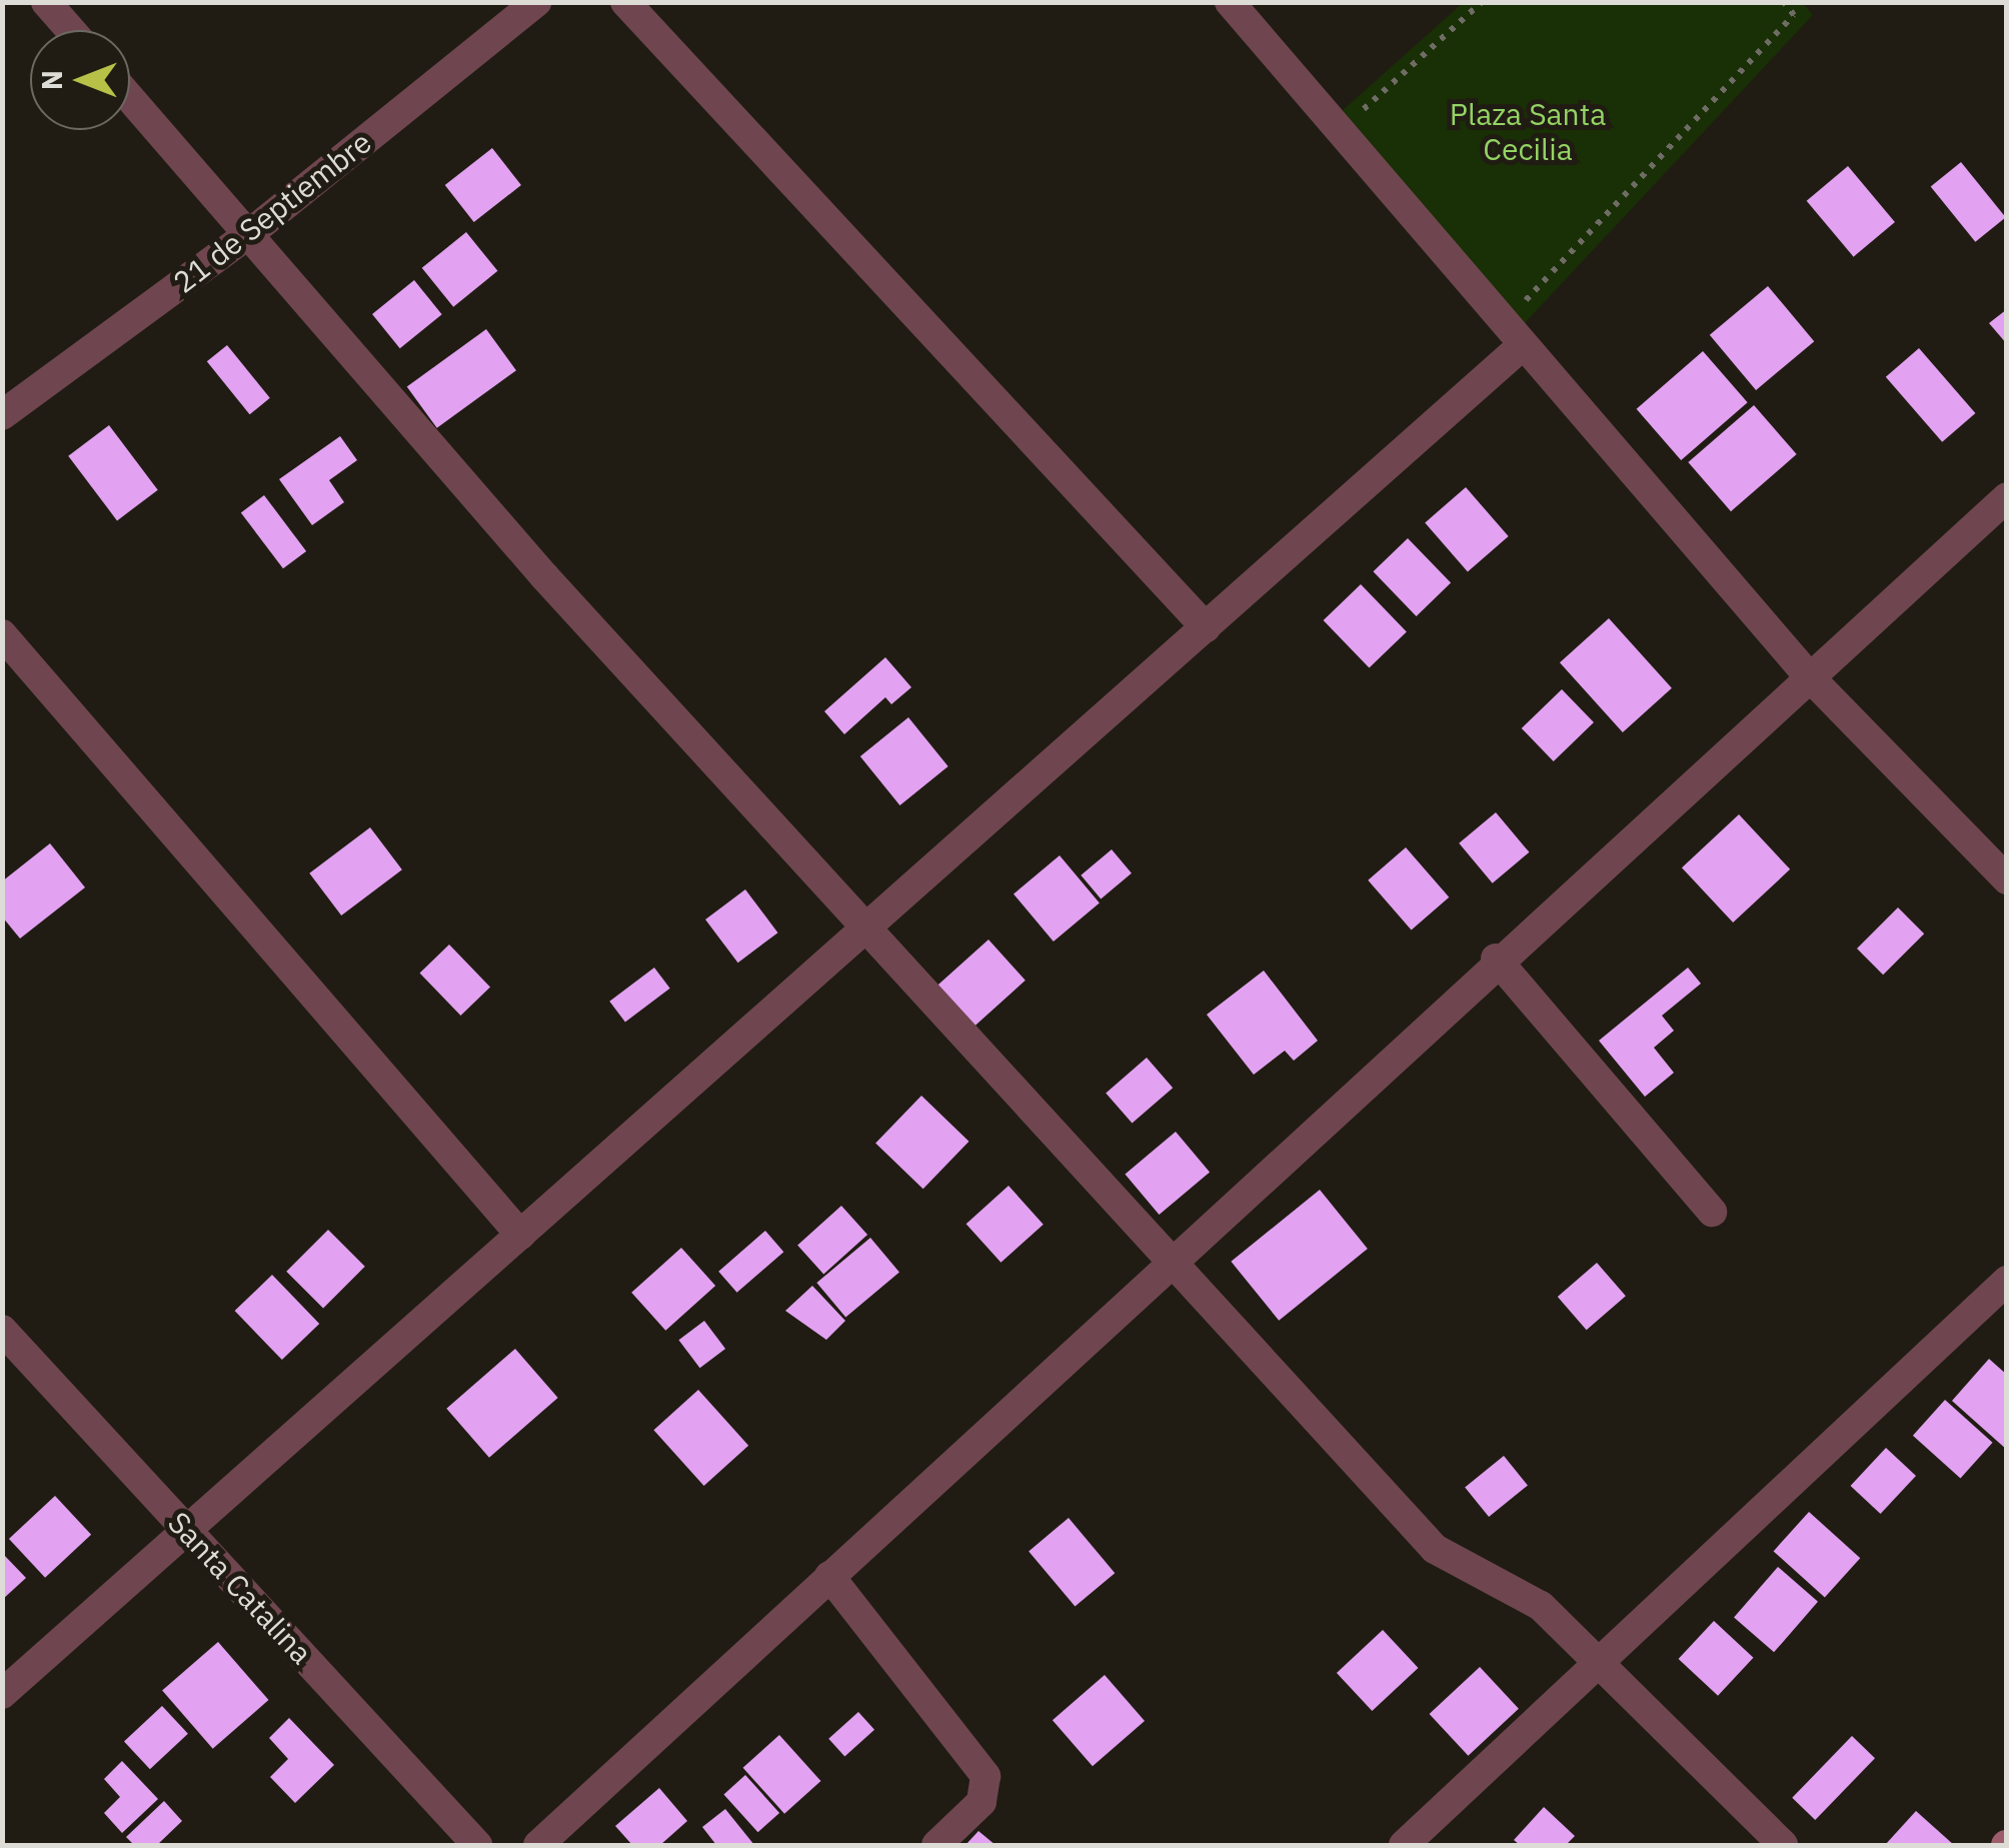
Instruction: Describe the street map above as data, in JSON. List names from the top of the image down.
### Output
{
  "streets": {
    "street": ["21 de Septiembre", "Santa Catalina"]
  },
  "parks": ["Plaza Santa Cecilia"],
  "north": "left"
}
